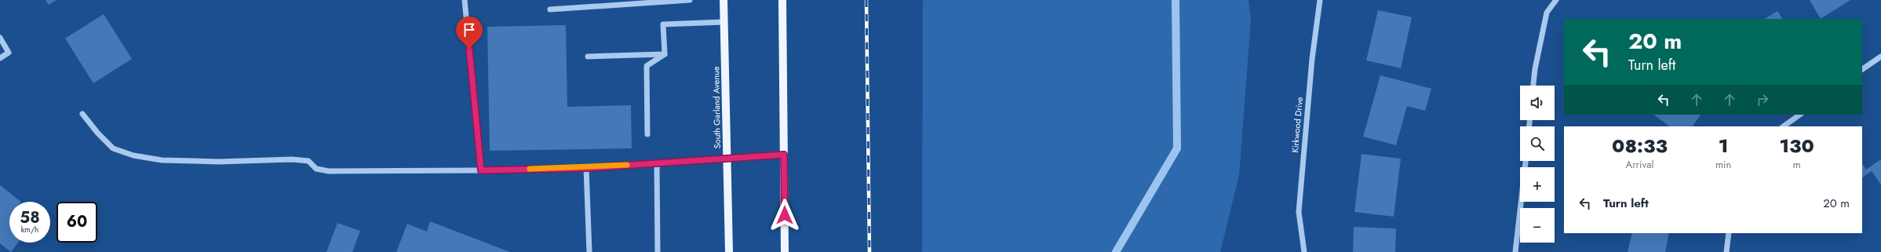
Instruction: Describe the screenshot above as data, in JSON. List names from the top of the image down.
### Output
{
  "streets": {
    "main road": ["South Garland Avenue"],
    "street": ["Kirkwood Drive"]
  },
  "page": {
    "turn": ["20 m", "Turn left"],
    "map_buttons": ["+", "−"],
    "eta": [
      "08:33",
      "Arrival",
      "1",
      "min",
      "130",
      "m"
    ],
    "list": [
      {
        "name": "Turn left",
        "value": "20 m"
      }
    ],
    "speed": "58 km/h",
    "limit": "60"
  }
}
